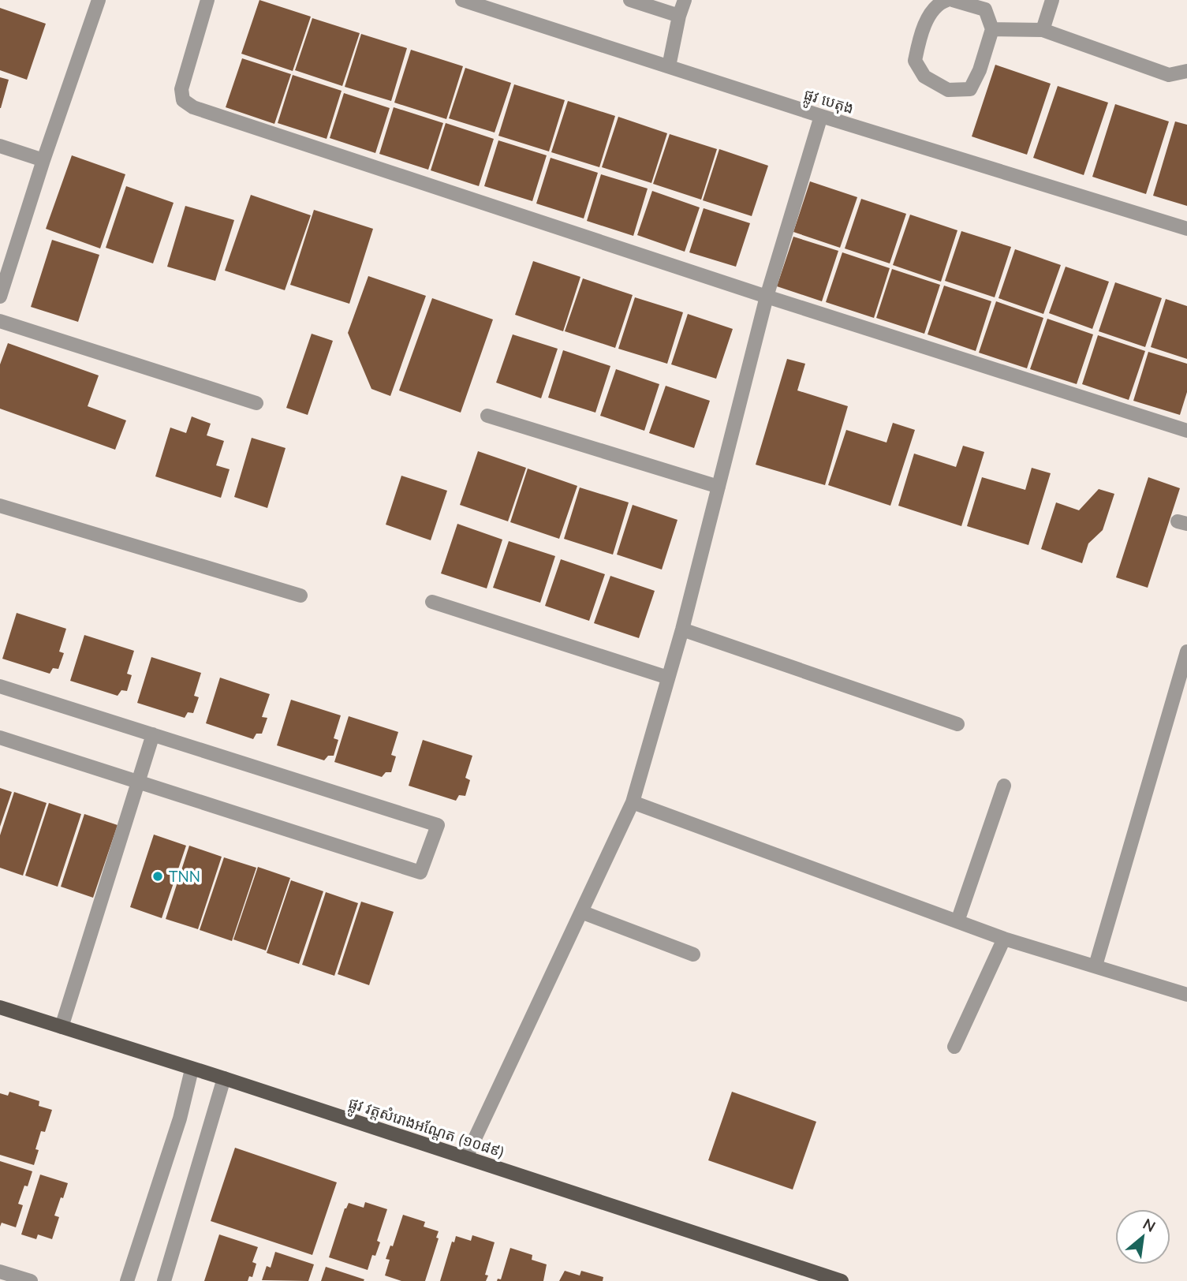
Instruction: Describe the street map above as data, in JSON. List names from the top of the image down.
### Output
{
  "streets": {
    "main road": ["ផ្លូវ វត្តសំរោងអណ្ដែត (១០៨៩)"],
    "street": ["ផ្លូវ បេតុង"]
  },
  "places": ["TNN"],
  "north": "top right"
}
